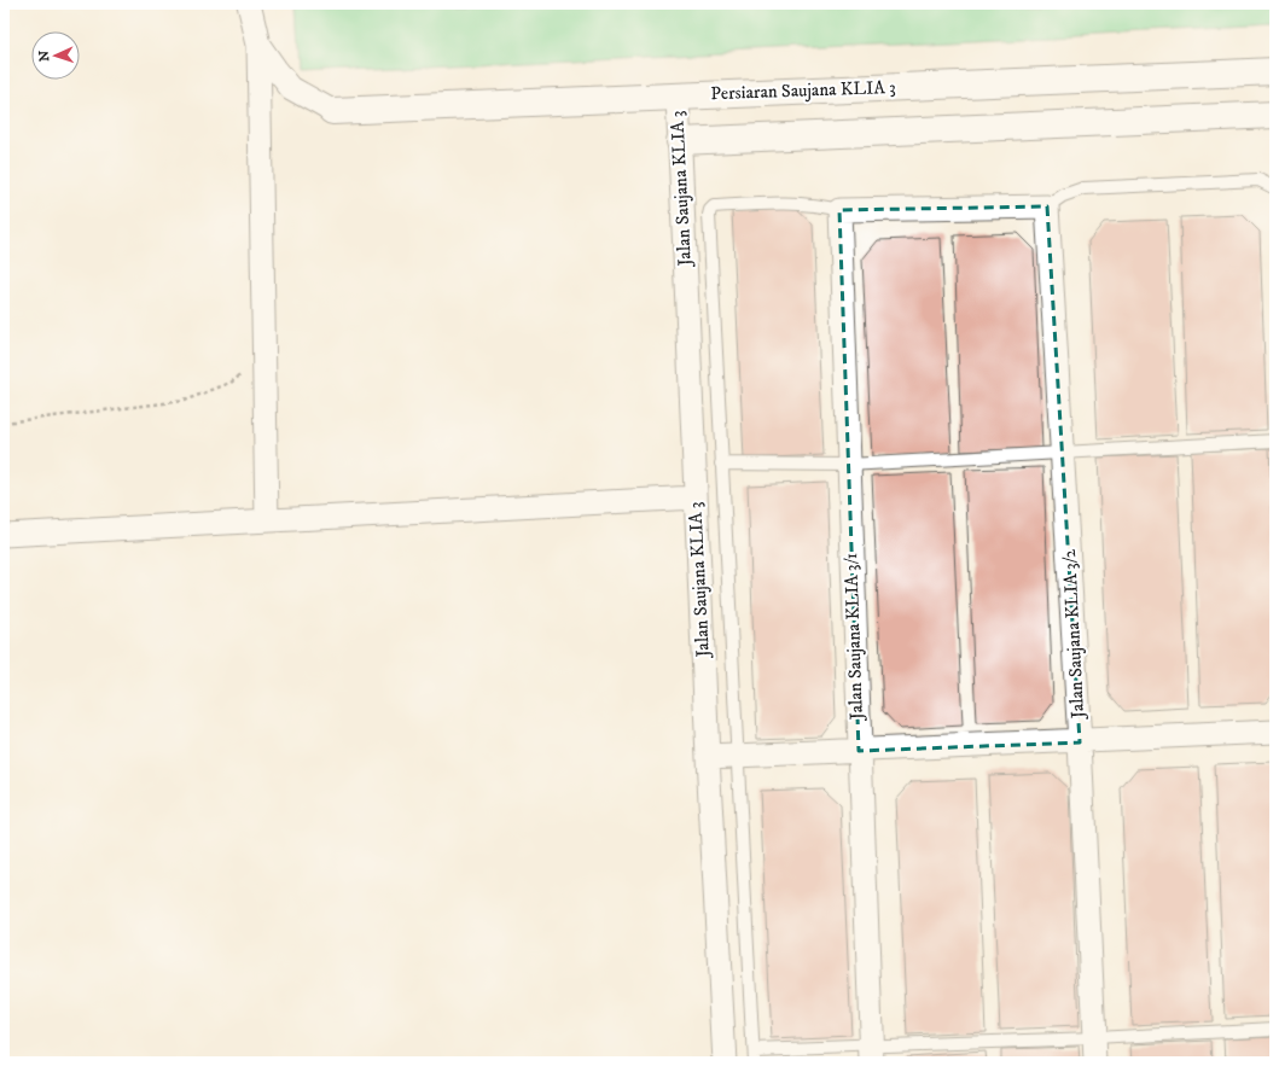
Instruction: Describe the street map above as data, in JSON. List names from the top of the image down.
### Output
{
  "streets": {
    "street": [
      "Persiaran Saujana KLIA 3",
      "Jalan Saujana KLIA 3",
      "Jalan Saujana KLIA 3/2",
      "Jalan Saujana KLIA 3/1"
    ]
  },
  "crossings": [
    ["Persiaran Saujana KLIA 3", "Jalan Saujana KLIA 3"]
  ],
  "north": "left"
}
